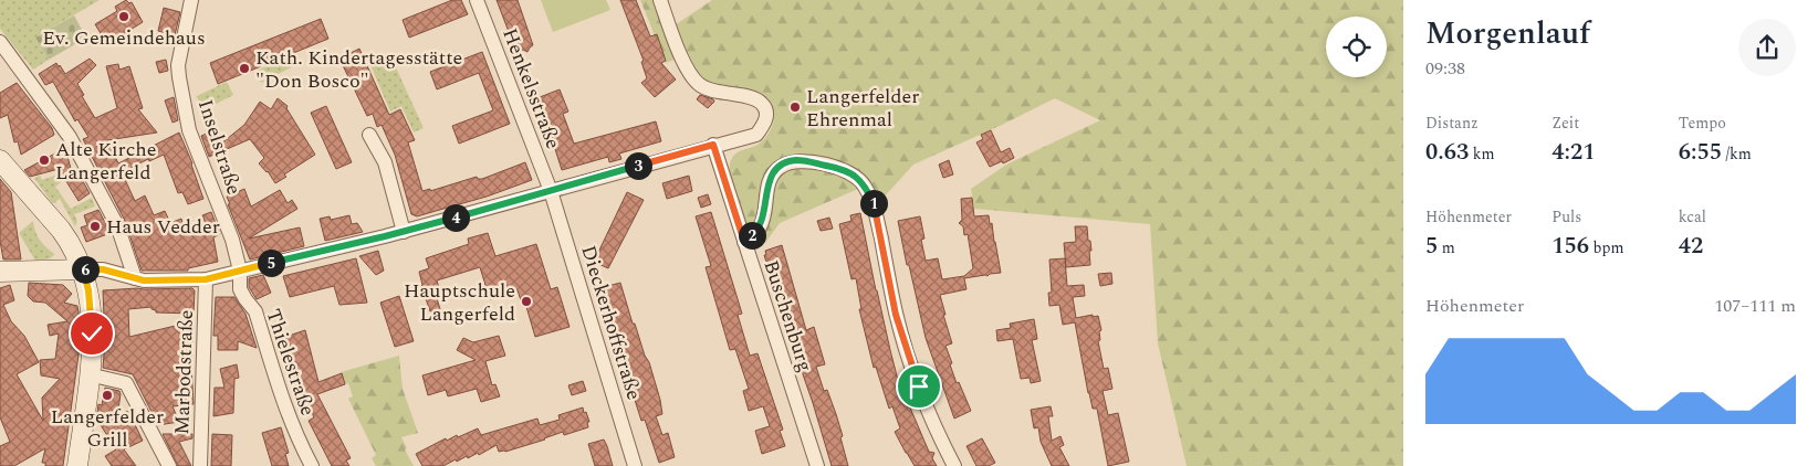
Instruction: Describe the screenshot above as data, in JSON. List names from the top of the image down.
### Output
{
  "streets": {
    "street": [
      "Henkelsstraße",
      "Inselstraße",
      "Buschenburg",
      "Dieckerhoffstraße",
      "Thielestraße",
      "Marbodstraße"
    ]
  },
  "crossings": [
    ["Henkelsstraße", "Dieckerhoffstraße"],
    ["Inselstraße", "Thielestraße"]
  ],
  "places": [
    "Ev. Gemeindehaus",
    "Kath. Kindertagesstätte \"Don Bosco\"",
    "Langerfelder Ehrenmal",
    "Alte Kirche Langerfeld",
    "Haus Vedder",
    "Hauptschule Langerfeld",
    "Langerfelder Grill"
  ],
  "page": {
    "heading": ["Morgenlauf", "09:38"],
    "stats": [
      ["Distanz", "0.63 km"],
      ["Zeit", "4:21"],
      ["Tempo", "6:55 /km"],
      ["Höhenmeter", "5 m"],
      ["Puls", "156 bpm"],
      ["kcal", "42"]
    ],
    "pins": [
      "3",
      "1",
      "4",
      "2",
      "5",
      "6"
    ],
    "chart": ["Höhenmeter", "107–111 m"]
  }
}
